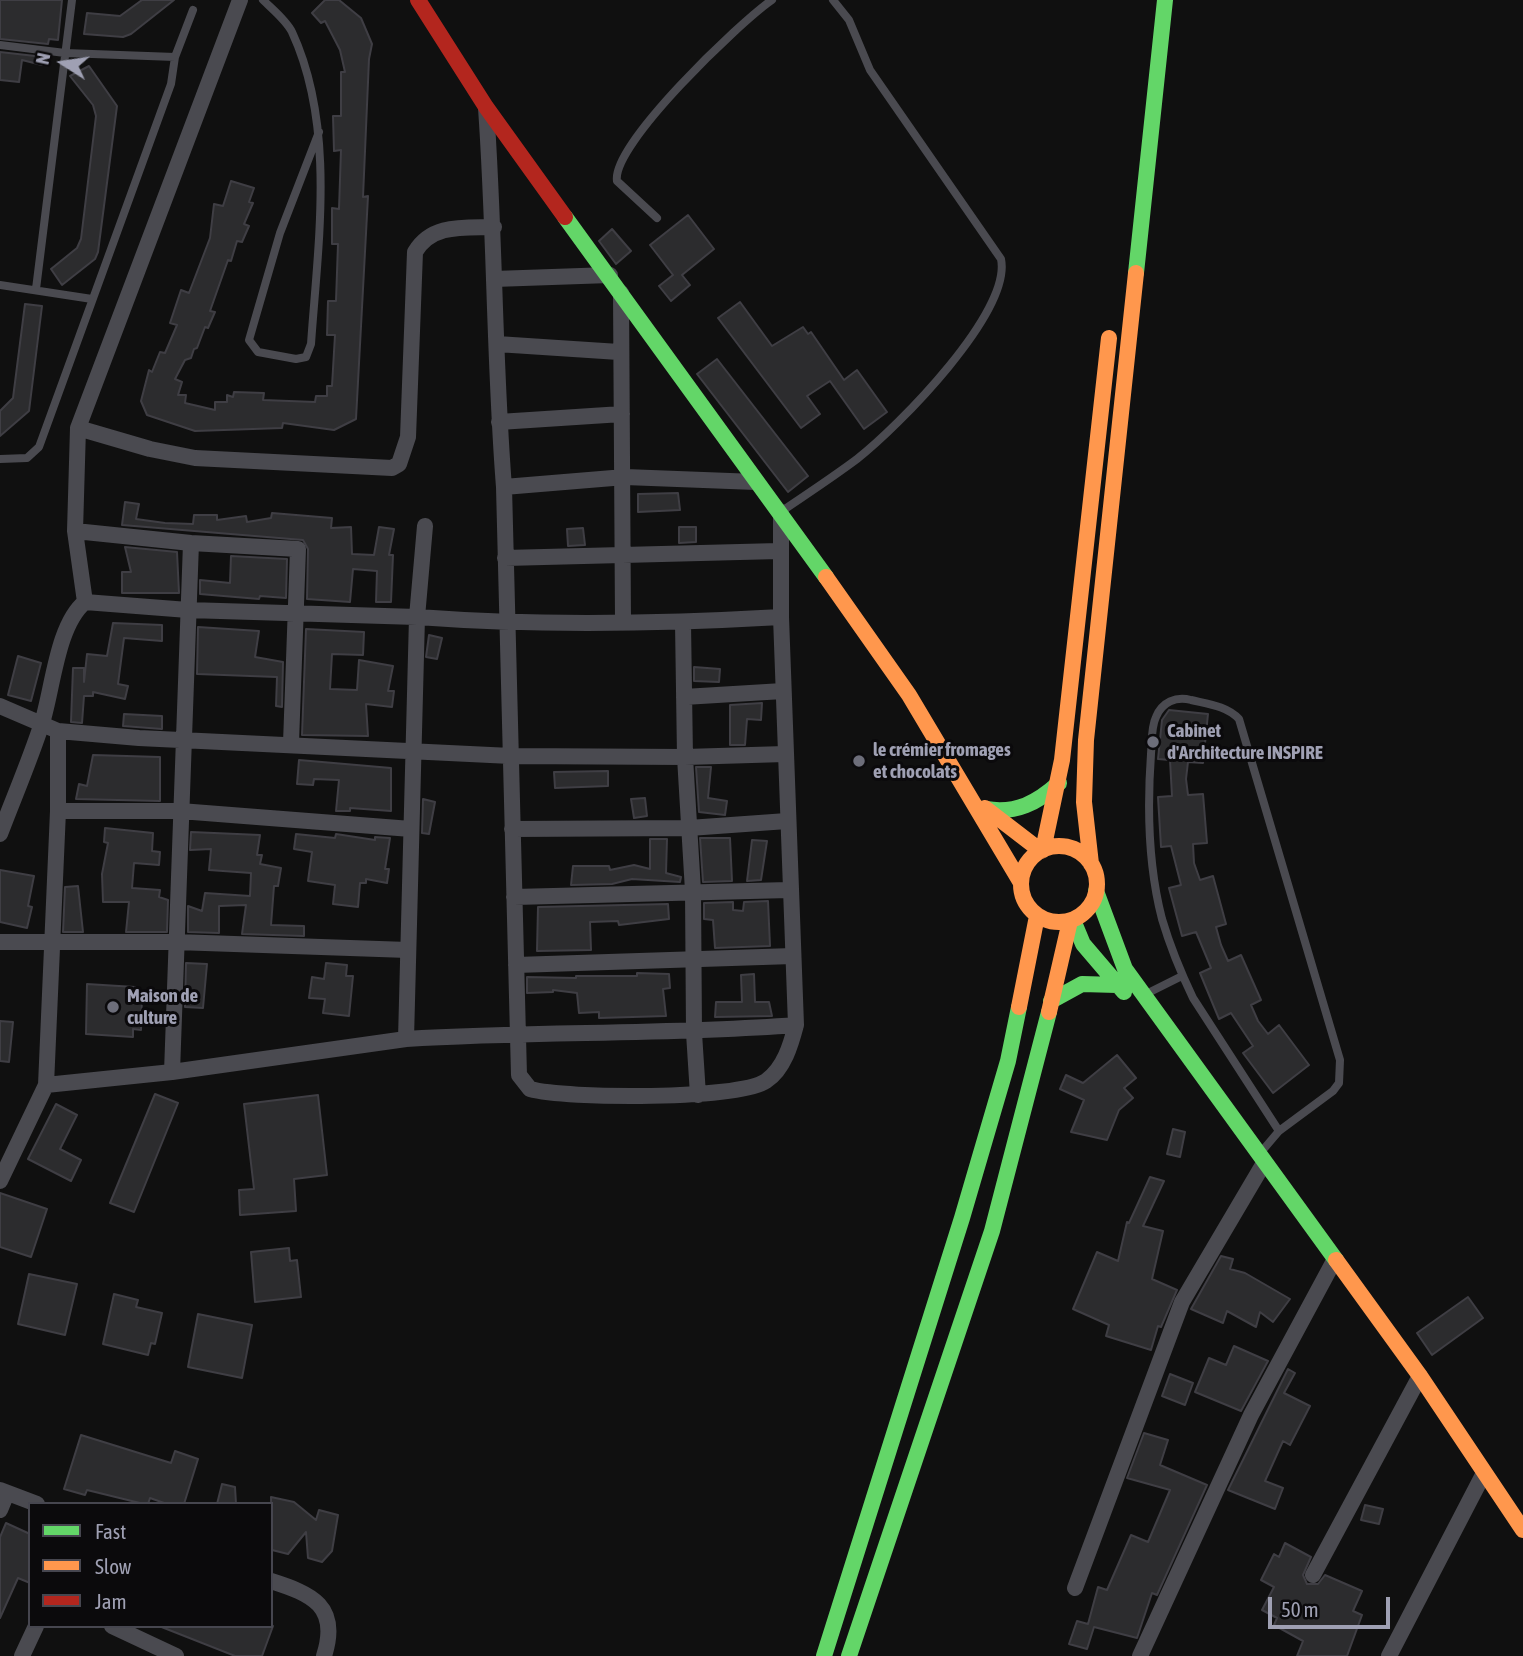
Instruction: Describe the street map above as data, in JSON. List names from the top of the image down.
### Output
{
  "places": ["Cabinet d'Architecture INSPIRE", "le crémier fromages et chocolats", "Maison de culture"],
  "legend": ["Fast", "Slow", "Jam"],
  "scale_bar": "50 m",
  "north": "left"
}
